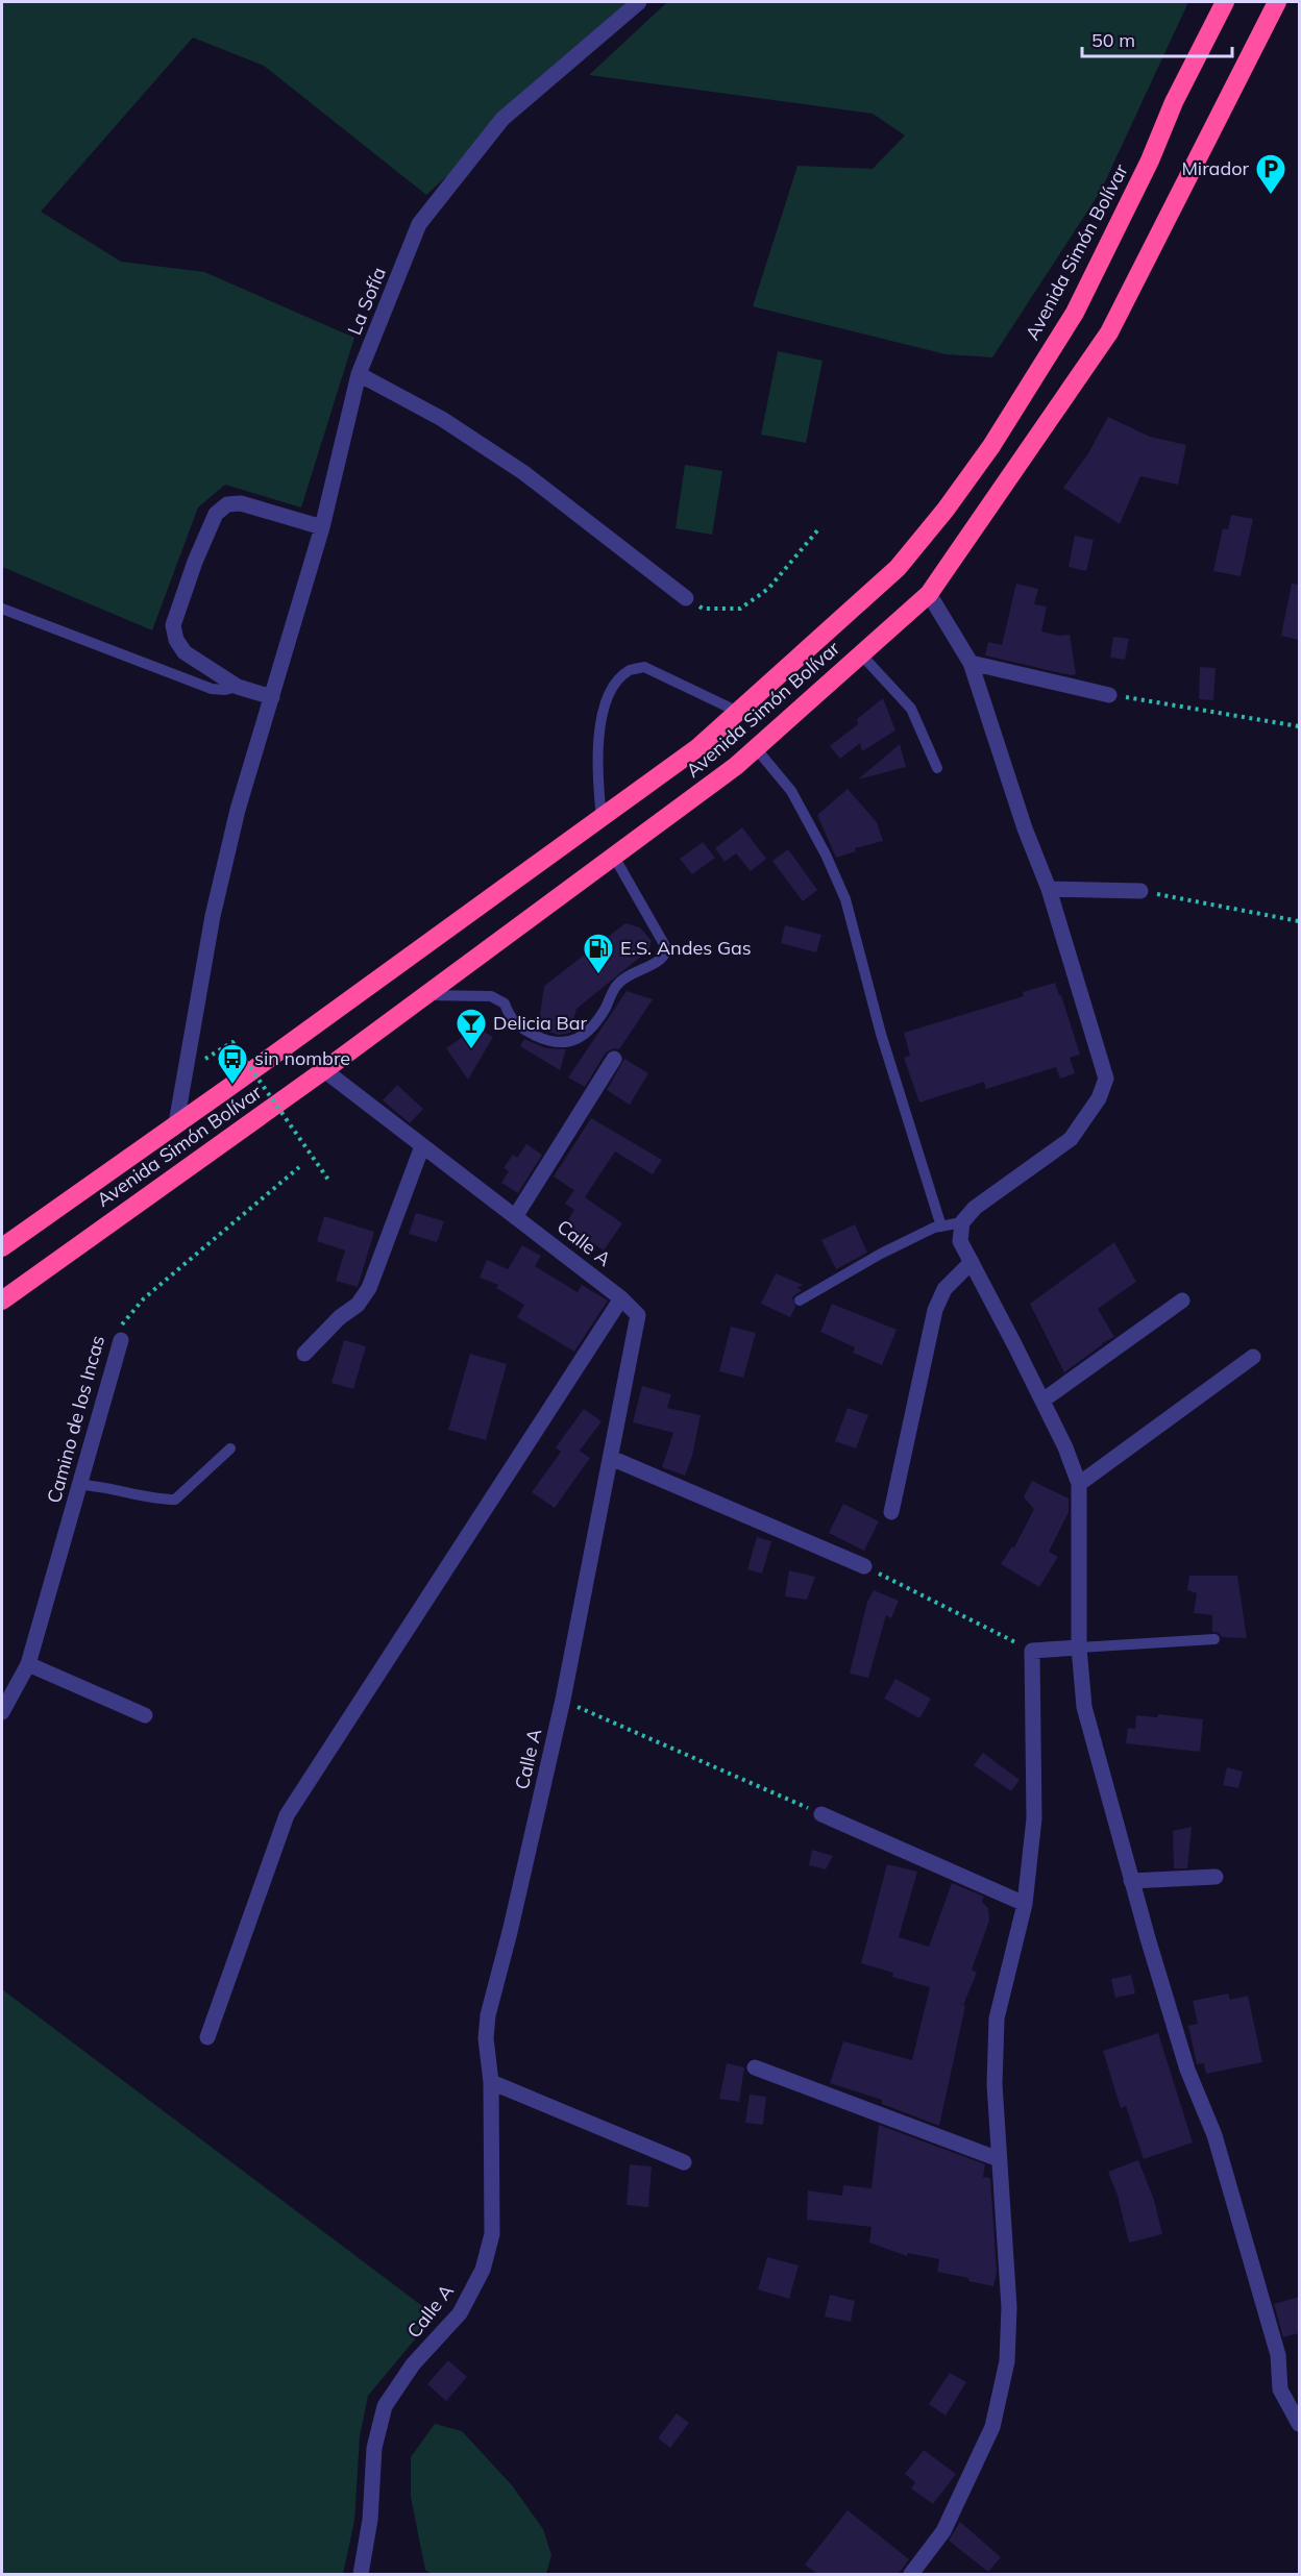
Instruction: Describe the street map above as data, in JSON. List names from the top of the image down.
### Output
{
  "streets": {
    "highway": ["Avenida Simón Bolívar"],
    "street": ["La Sofía", "Calle A", "Camino de los Incas"]
  },
  "crossings": [
    ["Avenida Simón Bolívar", "La Sofía"],
    ["Avenida Simón Bolívar", "Calle A"]
  ],
  "places": {
    "parking": ["Mirador"],
    "fuel station": ["E.S. Andes Gas"],
    "bar": ["Delicia Bar"],
    "bus stop": ["sin nombre"]
  },
  "scale_bar": "50 m"
}
